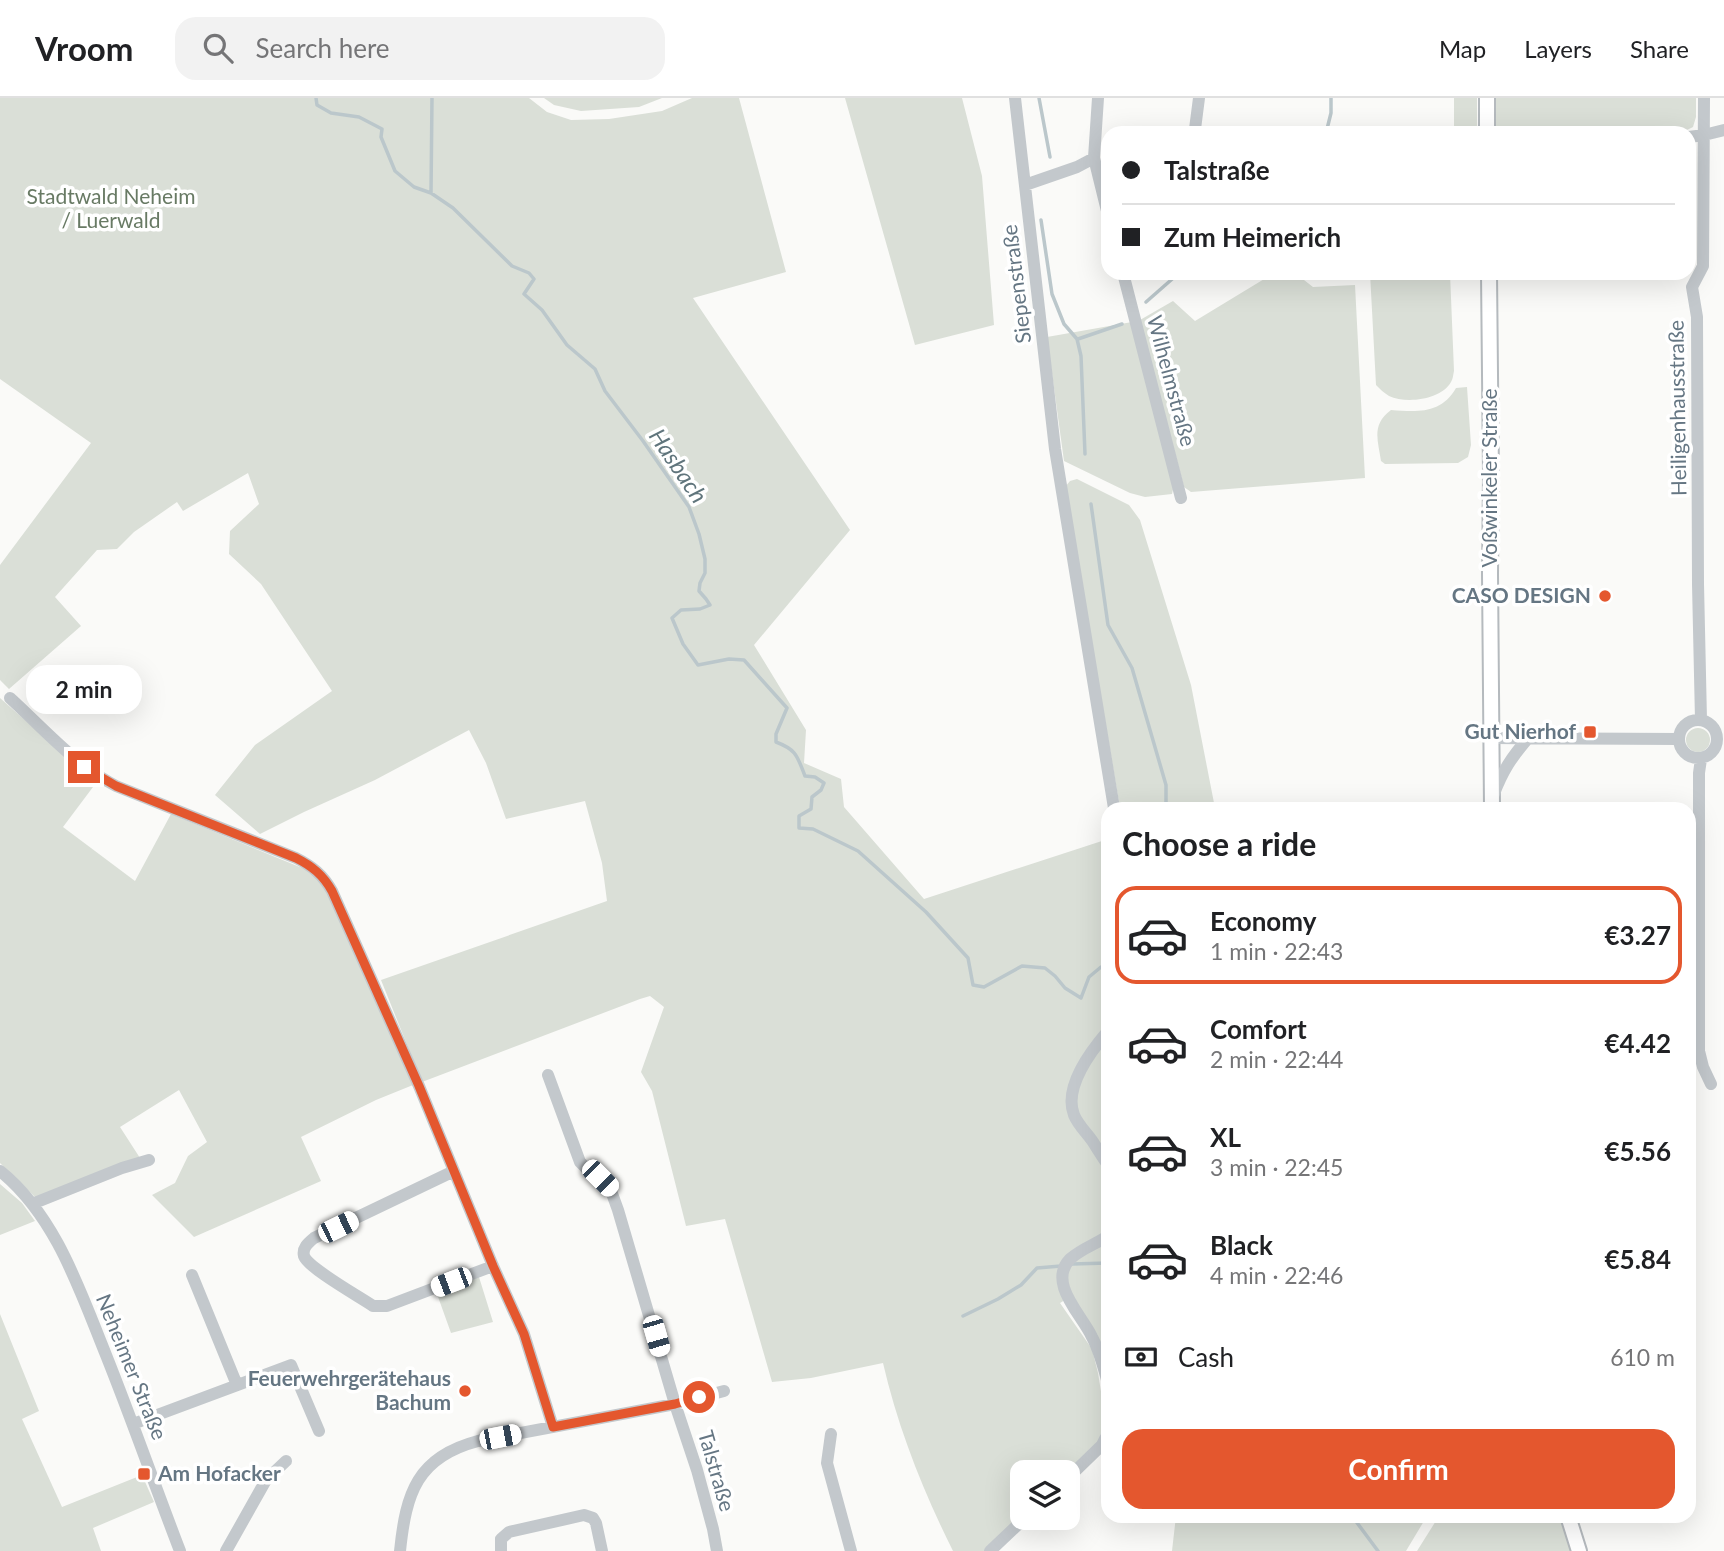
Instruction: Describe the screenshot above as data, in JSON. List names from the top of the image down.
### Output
{
  "streets": {
    "main road": ["Voßwinkeler Straße"],
    "street": [
      "Siepenstraße",
      "Wilhelmstraße",
      "Heiligenhausstraße",
      "Neheimer Straße",
      "Talstraße"
    ]
  },
  "water": ["Hasbach"],
  "parks": ["Stadtwald Neheim / Luerwald"],
  "places": {
    "other": ["CASO DESIGN", "Feuerwehrgerätehaus Bachum"],
    "transit": ["Gut Nierhof", "Am Hofacker"]
  },
  "page": {
    "header": "Vroom",
    "search": "Search here",
    "nav": ["Map", "Layers", "Share"],
    "banner": ["Talstraße", "Zum Heimerich"],
    "bubble": "2 min",
    "heading": "Choose a ride",
    "list": [
      {
        "name": "Economy",
        "note": "1 min · 22:43",
        "value": "€3.27"
      },
      {
        "name": "Comfort",
        "note": "2 min · 22:44",
        "value": "€4.42"
      },
      {
        "name": "XL",
        "note": "3 min · 22:45",
        "value": "€5.56"
      },
      {
        "name": "Black",
        "note": "4 min · 22:46",
        "value": "€5.84"
      }
    ],
    "pay": ["Cash", "610 m"],
    "buttons": "Confirm"
  }
}
